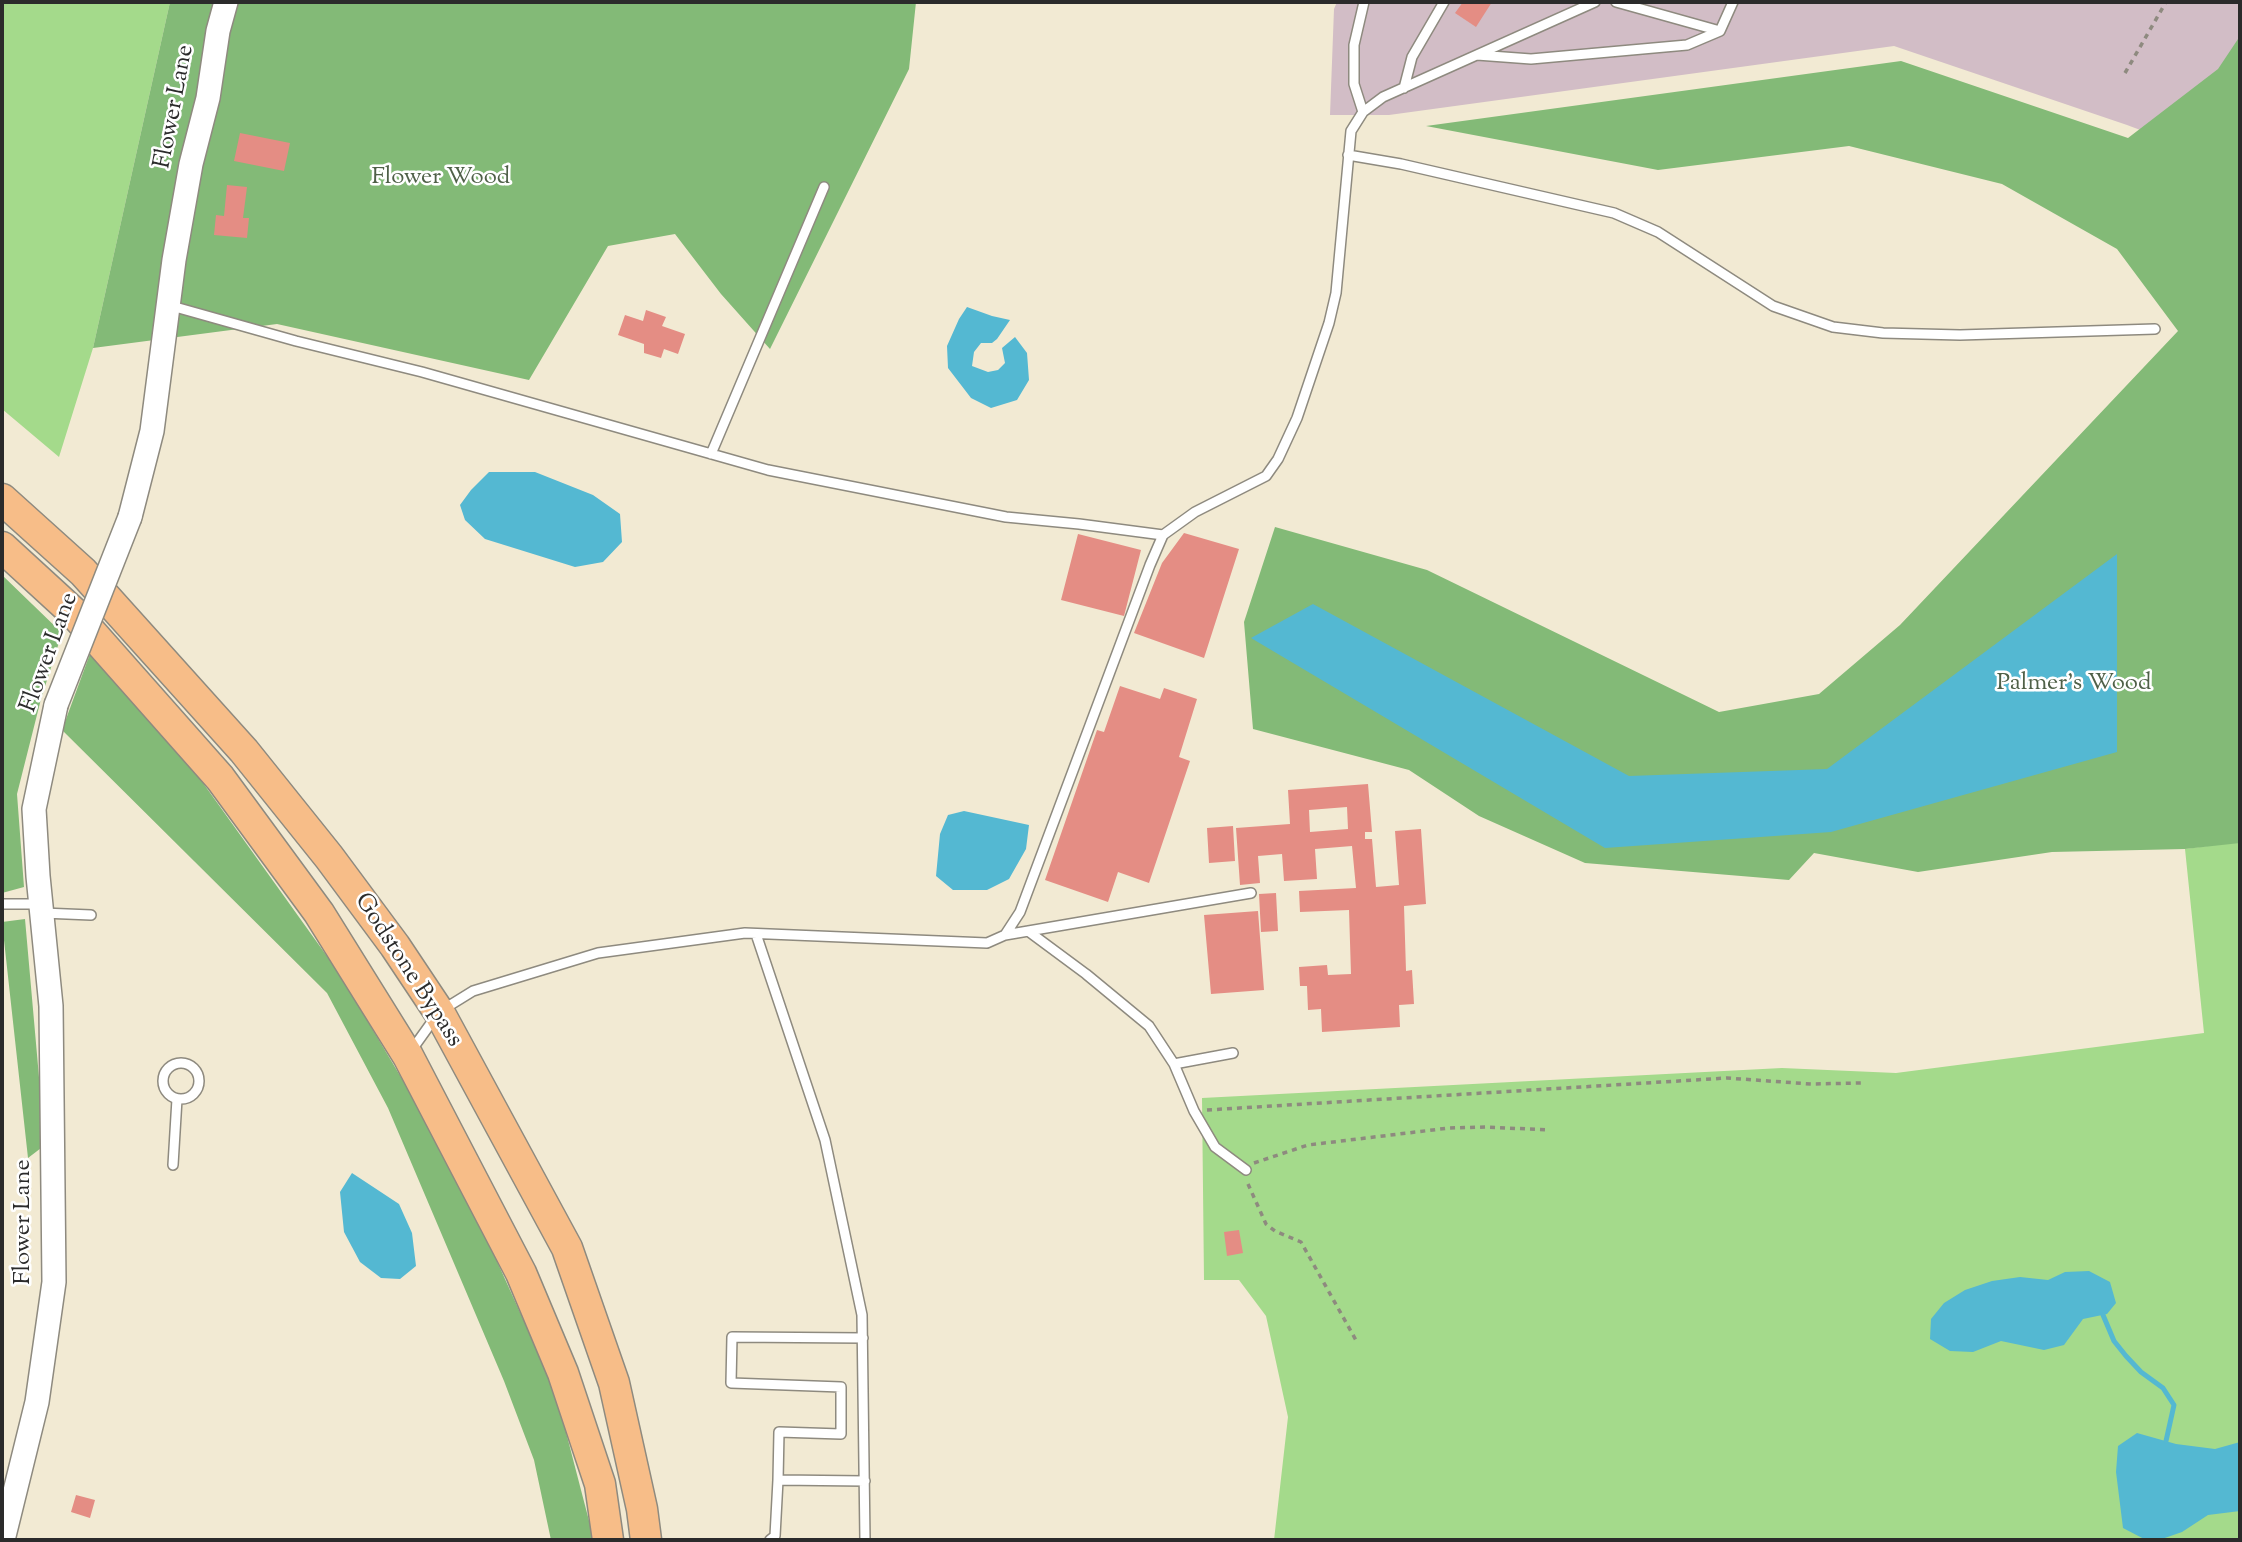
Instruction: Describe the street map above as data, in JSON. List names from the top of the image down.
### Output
{
  "streets": {
    "highway": ["Godstone Bypass"],
    "street": ["Flower Lane"]
  },
  "parks": ["Flower Wood", "Palmer's Wood"]
}
